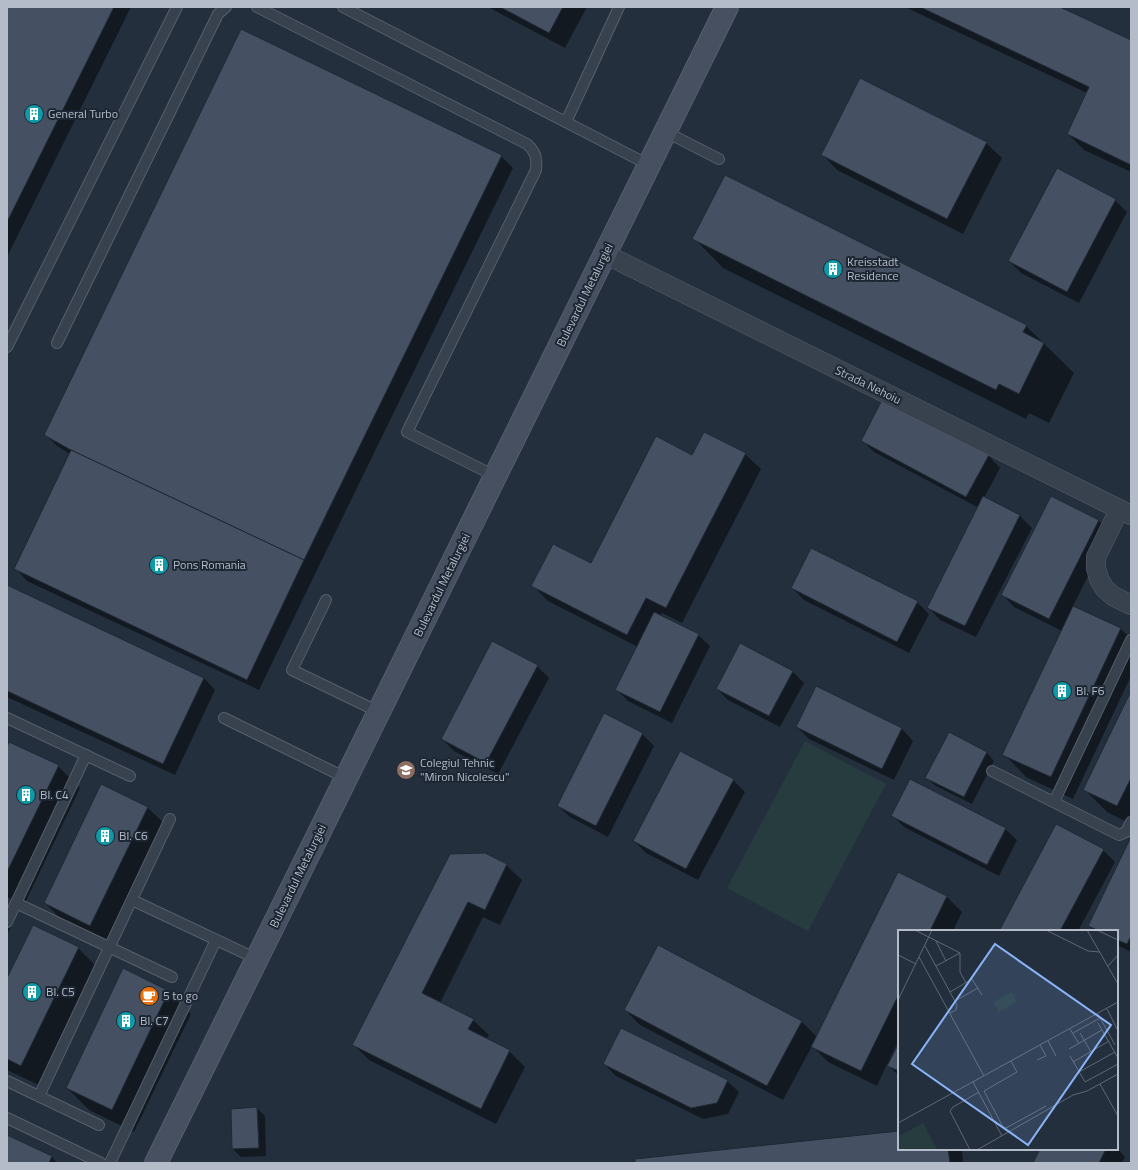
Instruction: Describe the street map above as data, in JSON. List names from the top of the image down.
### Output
{
  "streets": {
    "main road": ["Bulevardul Metalurgiei"],
    "street": ["Strada Nehoiu"]
  },
  "crossings": [
    ["Bulevardul Metalurgiei", "Strada Nehoiu"]
  ],
  "places": {
    "building": [
      "General Turbo",
      "Kreisstadt Residence",
      "Pons Romania",
      "Bl. F6",
      "Bl. C4",
      "Bl. C6",
      "Bl. C5",
      "Bl. C7"
    ],
    "school or university": ["Colegiul Tehnic \"Miron Nicolescu\""],
    "cafe": ["5 to go"]
  }
}
